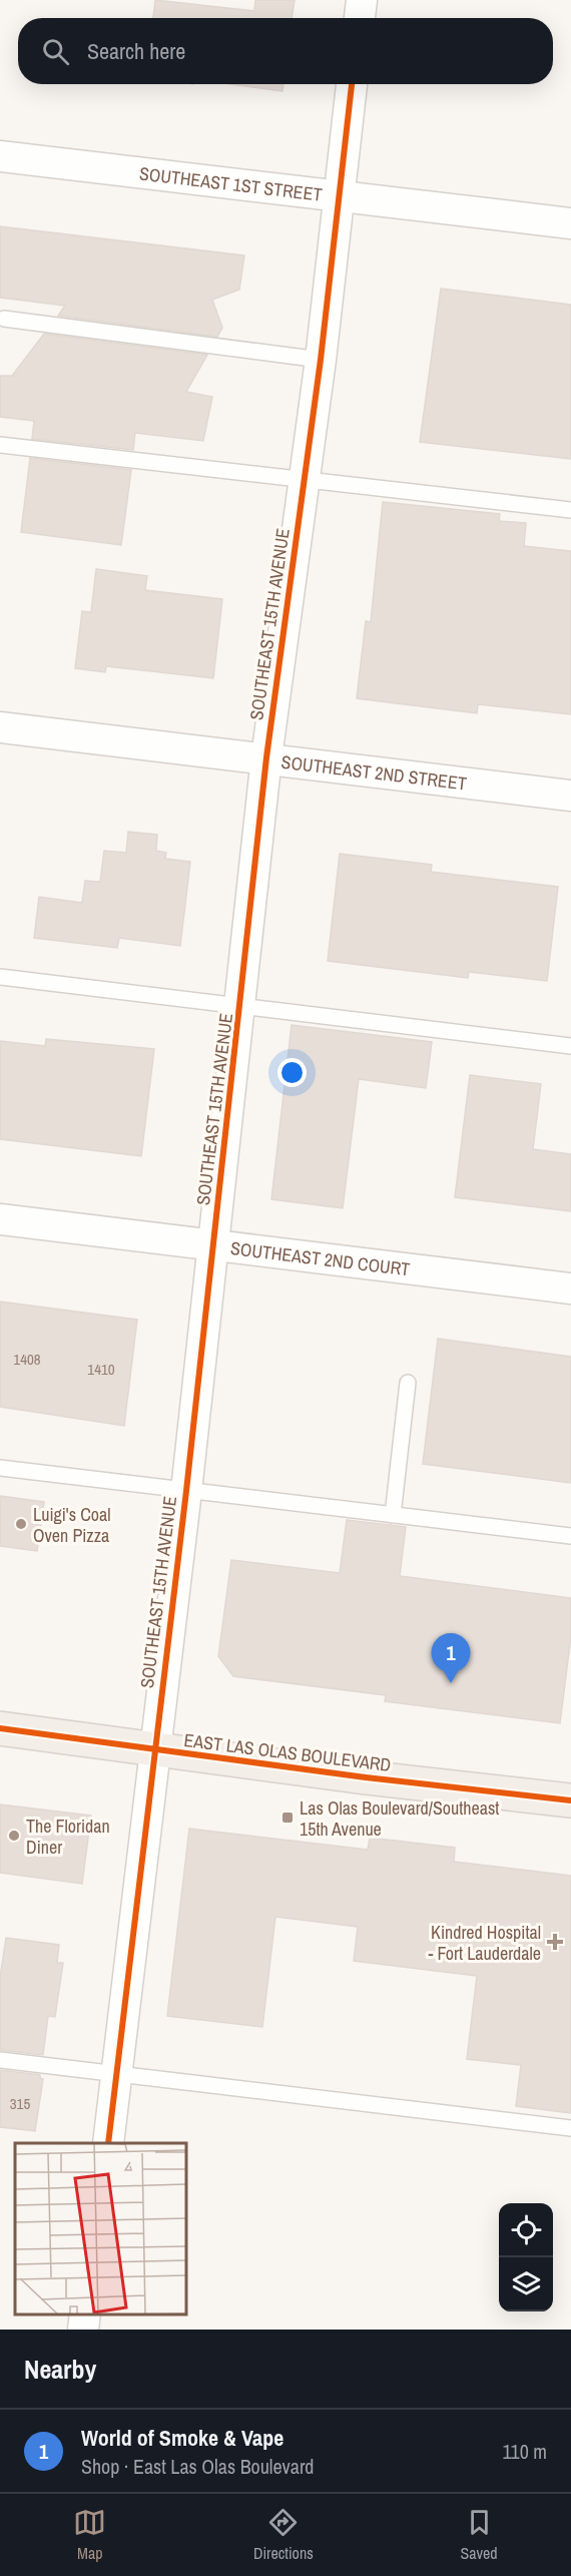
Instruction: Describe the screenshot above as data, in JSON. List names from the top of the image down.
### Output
{
  "streets": {
    "main road": ["EAST LAS OLAS BOULEVARD"],
    "street": [
      "SOUTHEAST 1ST STREET",
      "SOUTHEAST 15TH AVENUE",
      "SOUTHEAST 2ND STREET",
      "SOUTHEAST 2ND COURT"
    ]
  },
  "crossings": [
    ["SOUTHEAST 1ST STREET", "SOUTHEAST 15TH AVENUE"],
    ["SOUTHEAST 15TH AVENUE", "SOUTHEAST 2ND STREET"],
    ["SOUTHEAST 15TH AVENUE", "SOUTHEAST 2ND COURT"],
    ["SOUTHEAST 15TH AVENUE", "EAST LAS OLAS BOULEVARD"]
  ],
  "places": {
    "other": ["Luigi's Coal Oven Pizza", "The Floridan Diner"],
    "transit": ["Las Olas Boulevard/Southeast 15th Avenue"],
    "health": ["Kindred Hospital - Fort Lauderdale"]
  },
  "house_numbers": ["1408", "1410", "315"],
  "page": {
    "search": "Search here",
    "pins": "1",
    "heading": "Nearby",
    "list": [
      {
        "mark": "1",
        "name": "World of Smoke & Vape",
        "note": "Shop · East Las Olas Boulevard",
        "value": "110 m"
      }
    ],
    "nav": ["Map", "Directions", "Saved"]
  }
}
